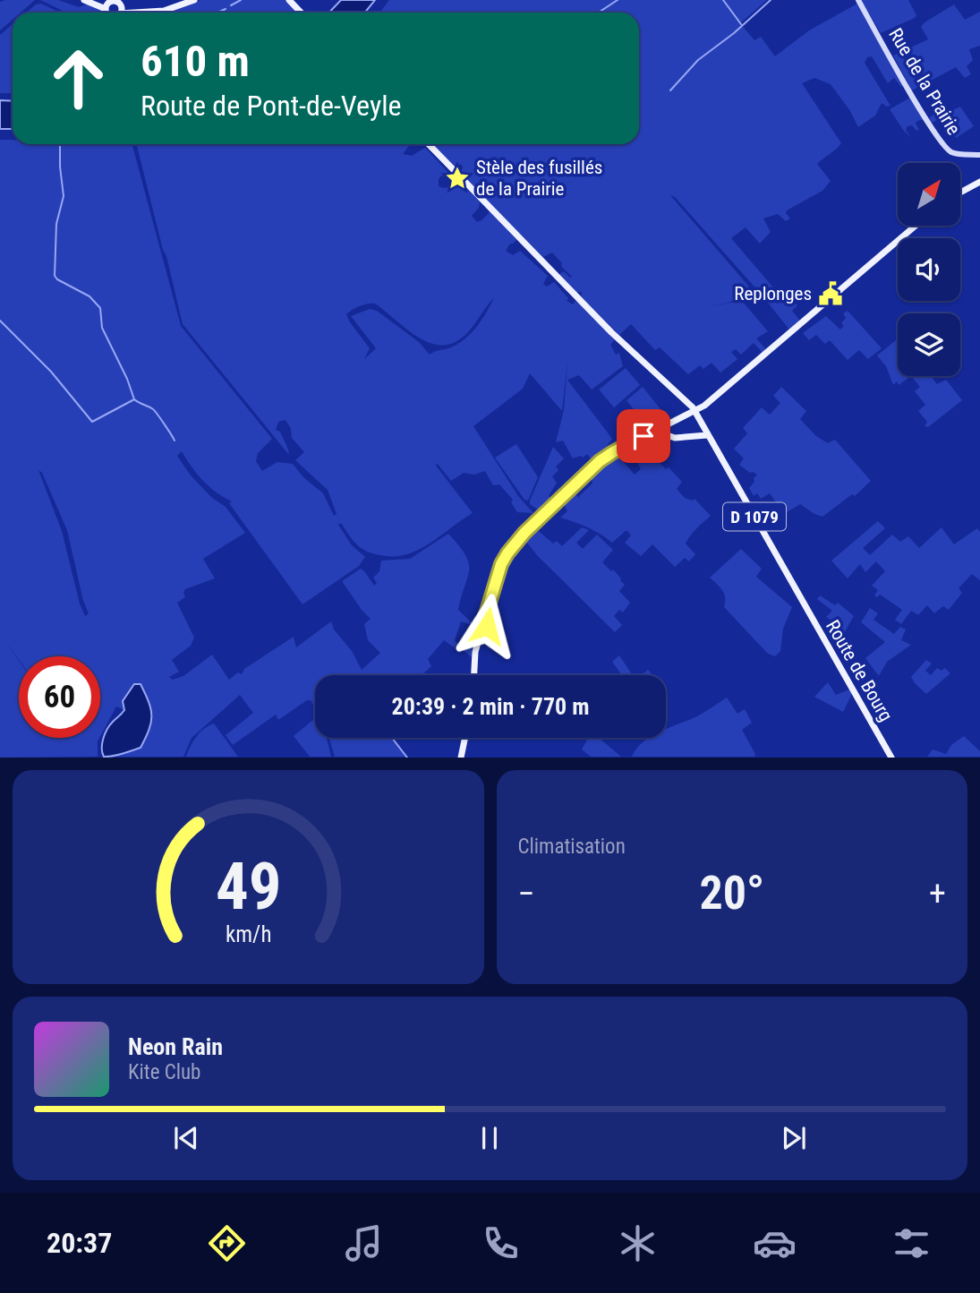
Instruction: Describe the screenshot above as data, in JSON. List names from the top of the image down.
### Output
{
  "streets": {
    "main road": ["D 1079", "Route de Bourg"],
    "street": ["Rue de la Prairie"]
  },
  "crossings": [
    ["D 1079", "Route de Bourg"]
  ],
  "places": {
    "place": ["Stèle des fusillés de la Prairie"],
    "public building": ["Replonges"]
  },
  "north": "top right",
  "page": {
    "turn": ["610 m", "Route de Pont-de-Veyle"],
    "limit": "60",
    "trip": "20:39 · 2 min · 770 m",
    "tile": "Climatisation",
    "heat": ["−", "20°", "+"],
    "song": ["Neon Rain", "Kite Club"],
    "tabs": "20:37",
    "gauge": ["49", "km/h"]
  }
}
